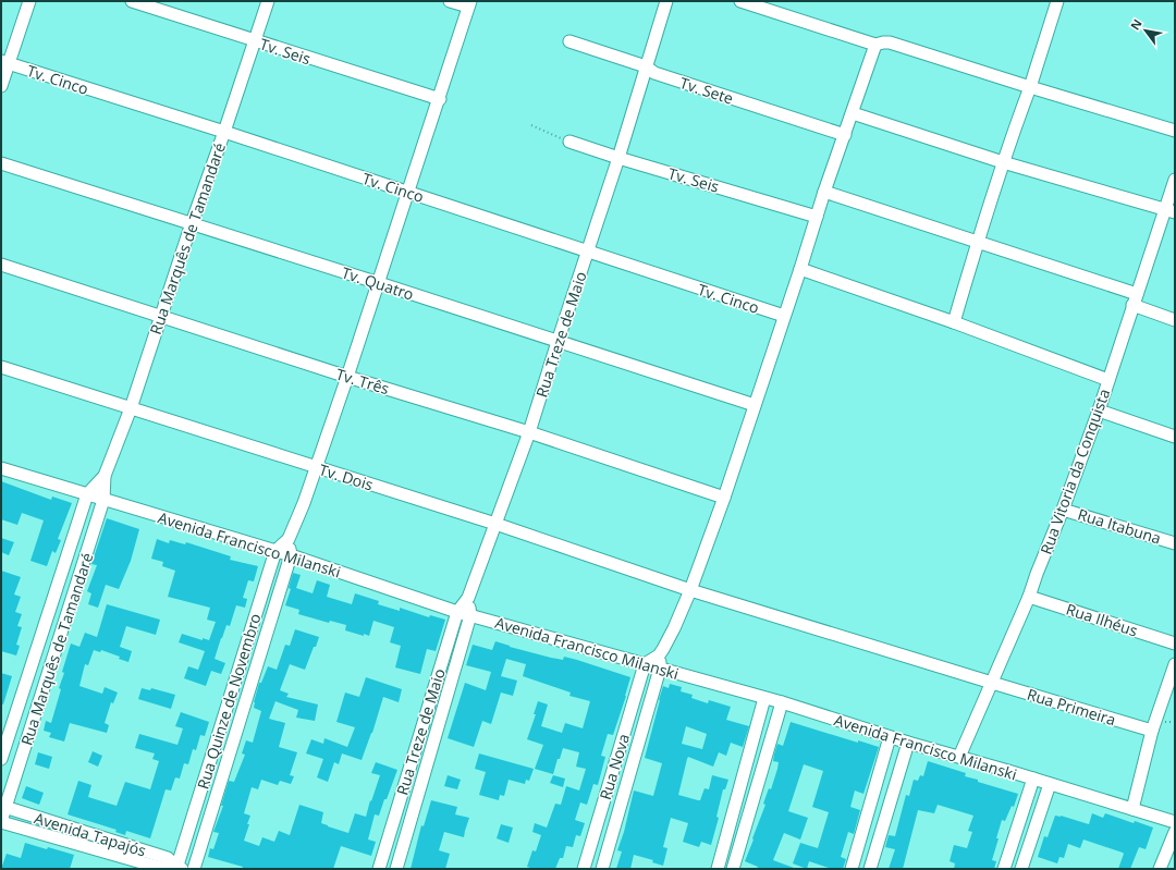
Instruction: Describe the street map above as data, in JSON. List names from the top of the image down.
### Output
{
  "streets": {
    "street": [
      "Tv. Seis",
      "Tv. Cinco",
      "Tv. Sete",
      "Rua Marquês de Tamandaré",
      "Tv. Quatro",
      "Rua Treze de Maio",
      "Tv. Três",
      "Rua Vitoria da Conquista",
      "Tv. Dois",
      "Rua Itabuna",
      "Avenida Francisco Milanski",
      "Rua Ilhéus",
      "Rua Quinze de Novembro",
      "Rua Primeira",
      "Rua Nova",
      "Avenida Tapajós"
    ]
  },
  "crossings": [
    ["Tv. Seis", "Rua Marquês de Tamandaré"],
    ["Tv. Seis", "Rua Treze de Maio"],
    ["Tv. Seis", "Rua Quinze de Novembro"],
    ["Tv. Cinco", "Rua Marquês de Tamandaré"],
    ["Tv. Cinco", "Rua Treze de Maio"],
    ["Tv. Cinco", "Rua Quinze de Novembro"],
    ["Tv. Sete", "Rua Treze de Maio"],
    ["Rua Marquês de Tamandaré", "Tv. Quatro"],
    ["Rua Marquês de Tamandaré", "Tv. Três"],
    ["Rua Marquês de Tamandaré", "Tv. Dois"],
    ["Rua Marquês de Tamandaré", "Avenida Francisco Milanski"],
    ["Rua Marquês de Tamandaré", "Avenida Tapajós"],
    ["Tv. Quatro", "Rua Treze de Maio"],
    ["Tv. Quatro", "Rua Quinze de Novembro"],
    ["Rua Treze de Maio", "Tv. Três"],
    ["Rua Treze de Maio", "Tv. Dois"],
    ["Rua Treze de Maio", "Avenida Francisco Milanski"],
    ["Tv. Três", "Rua Quinze de Novembro"],
    ["Rua Vitoria da Conquista", "Rua Itabuna"],
    ["Rua Vitoria da Conquista", "Avenida Francisco Milanski"],
    ["Rua Vitoria da Conquista", "Rua Ilhéus"],
    ["Rua Vitoria da Conquista", "Rua Primeira"],
    ["Tv. Dois", "Rua Quinze de Novembro"],
    ["Tv. Dois", "Rua Primeira"],
    ["Avenida Francisco Milanski", "Rua Quinze de Novembro"],
    ["Avenida Francisco Milanski", "Rua Nova"],
    ["Rua Quinze de Novembro", "Avenida Tapajós"]
  ],
  "north": "top left"
}
